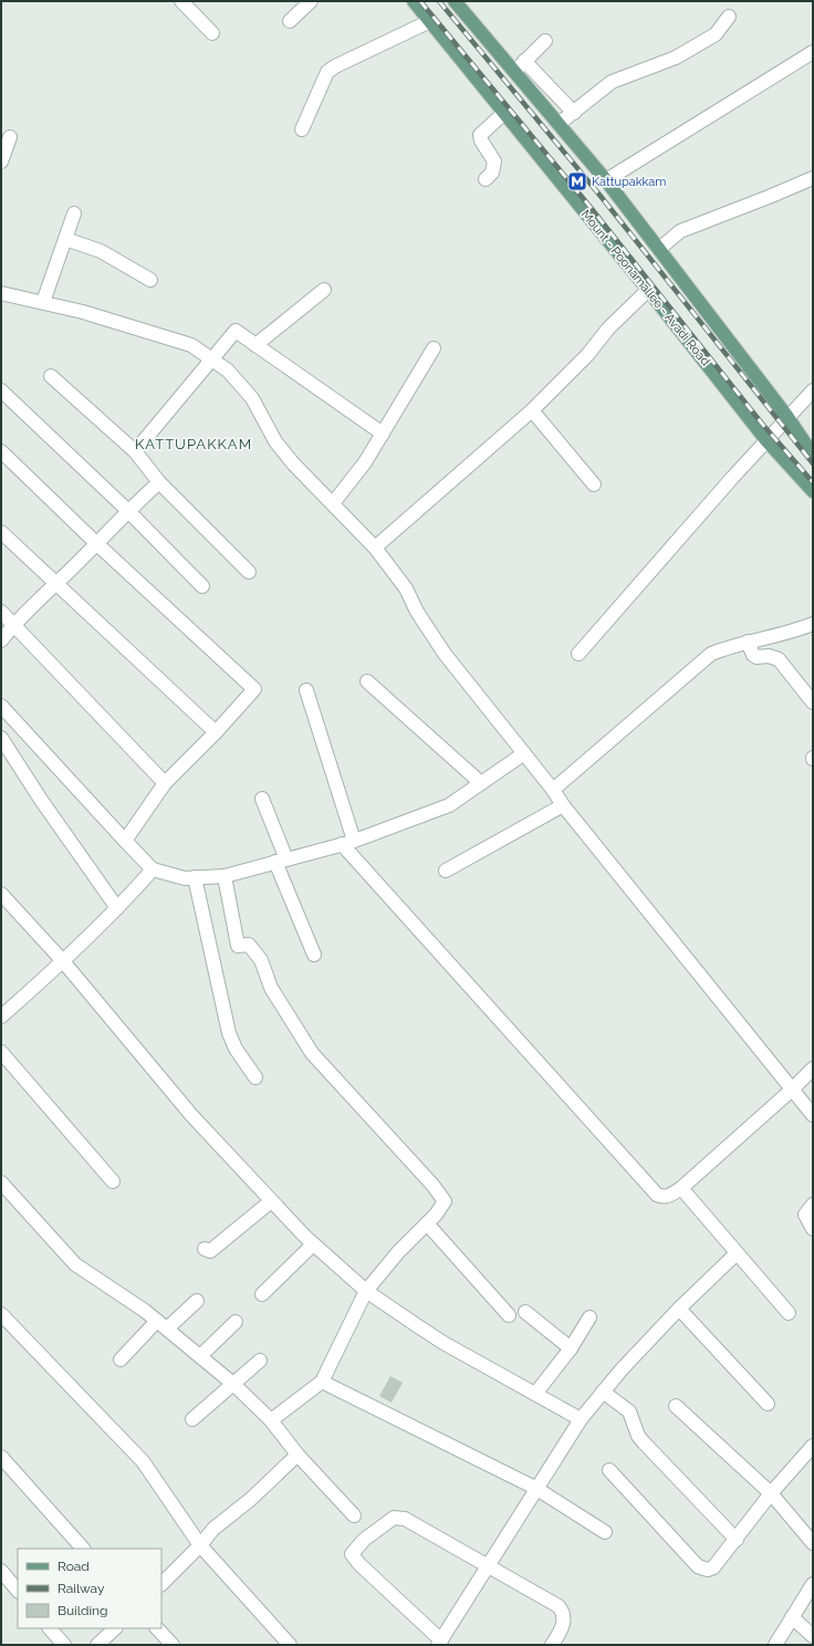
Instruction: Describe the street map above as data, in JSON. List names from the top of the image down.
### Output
{
  "streets": {
    "main road": ["Mount - Poonamallee - Avadi Road"]
  },
  "districts": ["KATTUPAKKAM"],
  "places": {
    "metro station": ["Kattupakkam"]
  },
  "legend": ["Road", "Railway", "Building"]
}
